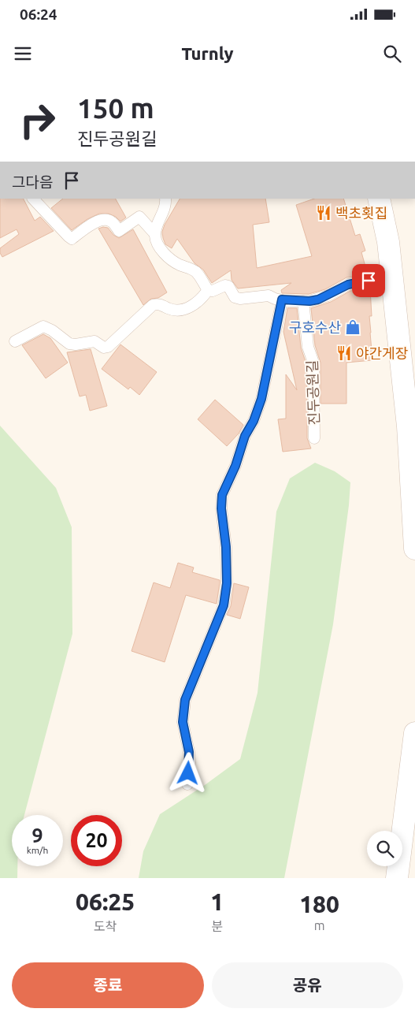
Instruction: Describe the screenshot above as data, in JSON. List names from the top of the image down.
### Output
{
  "streets": {
    "lane": ["진두공원길"]
  },
  "places": {
    "restaurant": ["백초횟집", "야간게장"],
    "shop": ["구호수산"]
  },
  "page": {
    "status": "06:24",
    "header": "Turnly",
    "turn": ["150 m", "진두공원길"],
    "then": "그다음",
    "speed": "9 km/h",
    "limit": "20",
    "eta": [
      "06:25",
      "도착",
      "1",
      "분",
      "180",
      "m"
    ],
    "buttons": ["종료", "공유"]
  }
}
